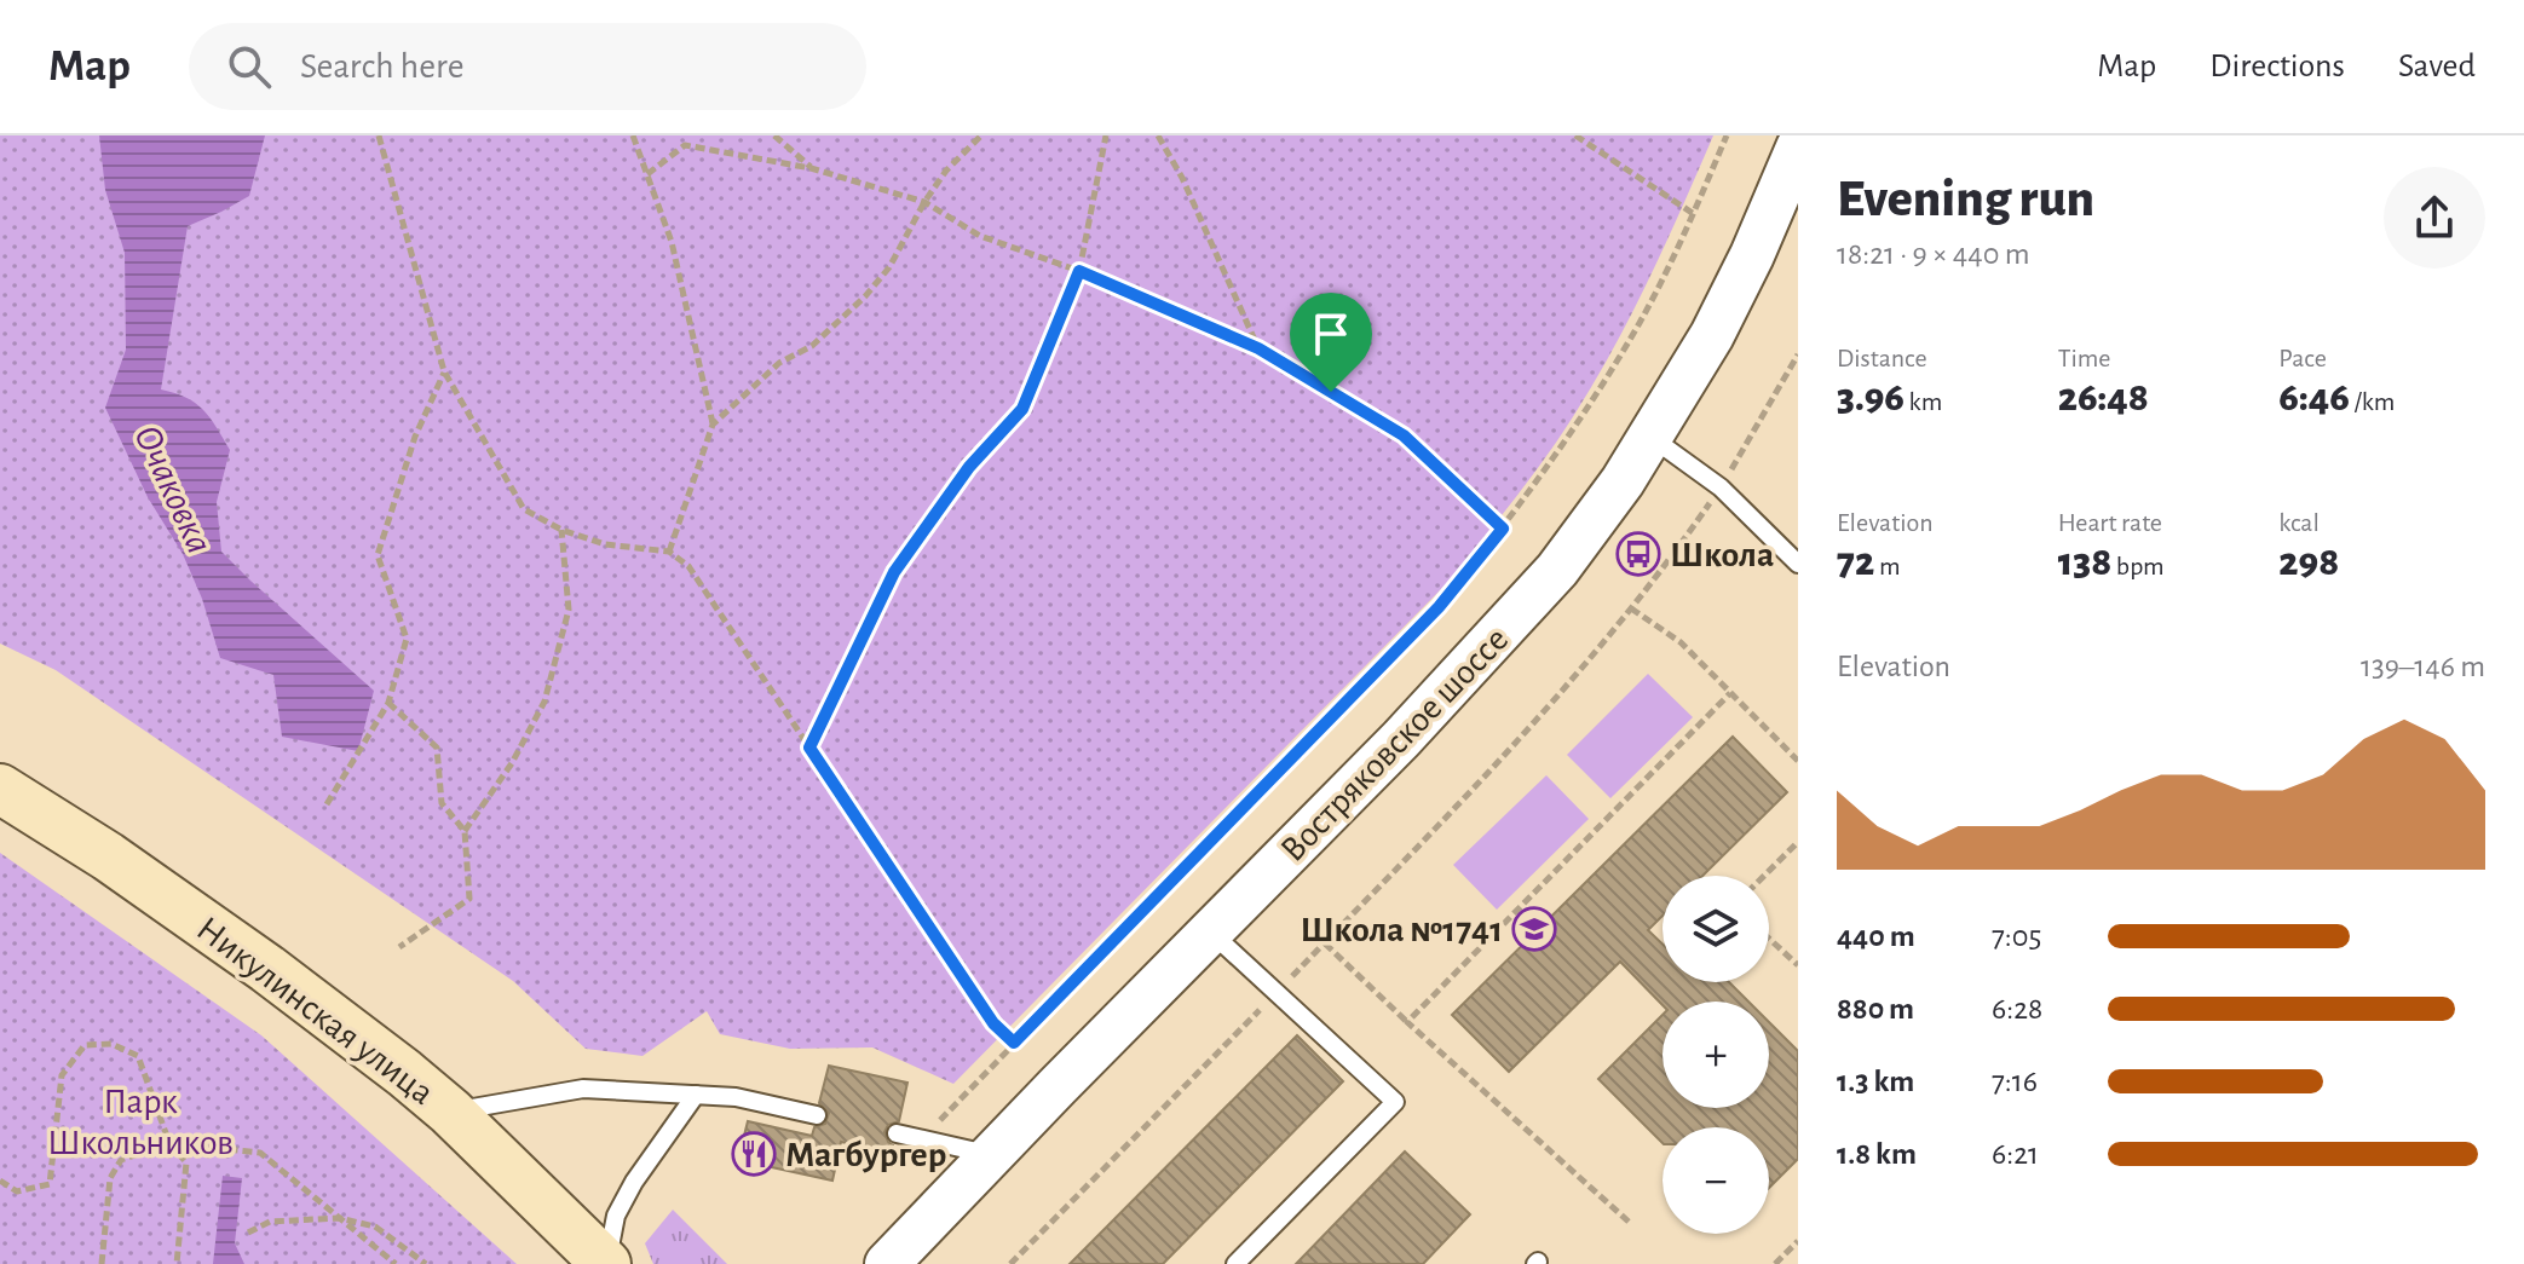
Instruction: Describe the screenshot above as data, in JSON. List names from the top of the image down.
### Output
{
  "streets": {
    "main road": ["Никулинская улица"],
    "street": ["Востряковское шоссе"]
  },
  "water": ["Очаковка"],
  "parks": ["Парк Школьников"],
  "places": {
    "bus stop": ["Школа"],
    "school or university": ["Школа №1741"],
    "restaurant": ["Магбургер"]
  },
  "page": {
    "header": "Map",
    "search": "Search here",
    "nav": ["Map", "Directions", "Saved"],
    "heading": ["Evening run", "18:21 · 9 × 440 m"],
    "stats": [
      ["Distance", "3.96 km"],
      ["Time", "26:48"],
      ["Pace", "6:46 /km"],
      ["Elevation", "72 m"],
      ["Heart rate", "138 bpm"],
      ["kcal", "298"]
    ],
    "chart": ["Elevation", "139–146 m"],
    "map_buttons": ["+", "−"],
    "list": [
      {
        "name": "440 m",
        "note": "7:05"
      },
      {
        "name": "880 m",
        "note": "6:28"
      },
      {
        "name": "1.3 km",
        "note": "7:16"
      },
      {
        "name": "1.8 km",
        "note": "6:21"
      }
    ]
  }
}
